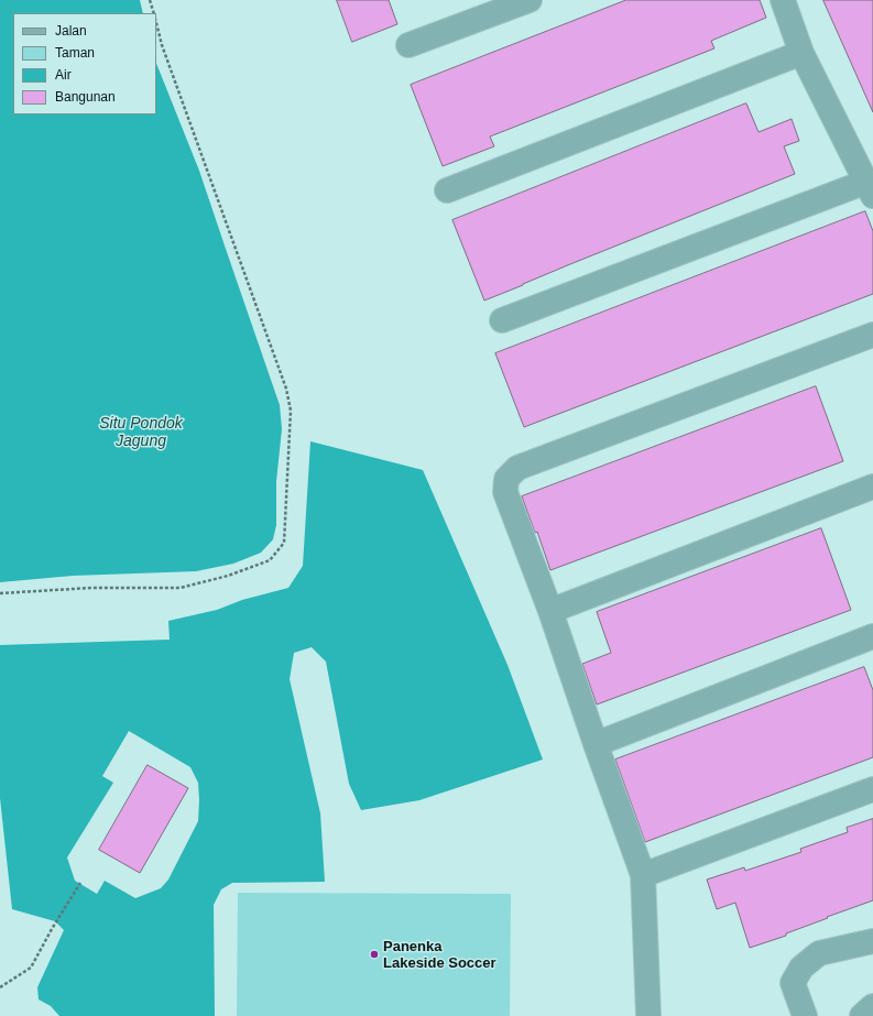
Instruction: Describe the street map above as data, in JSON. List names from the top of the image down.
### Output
{
  "water": ["Situ Pondok Jagung"],
  "places": ["Panenka Lakeside Soccer"],
  "legend": [
    "Jalan",
    "Taman",
    "Air",
    "Bangunan"
  ]
}
